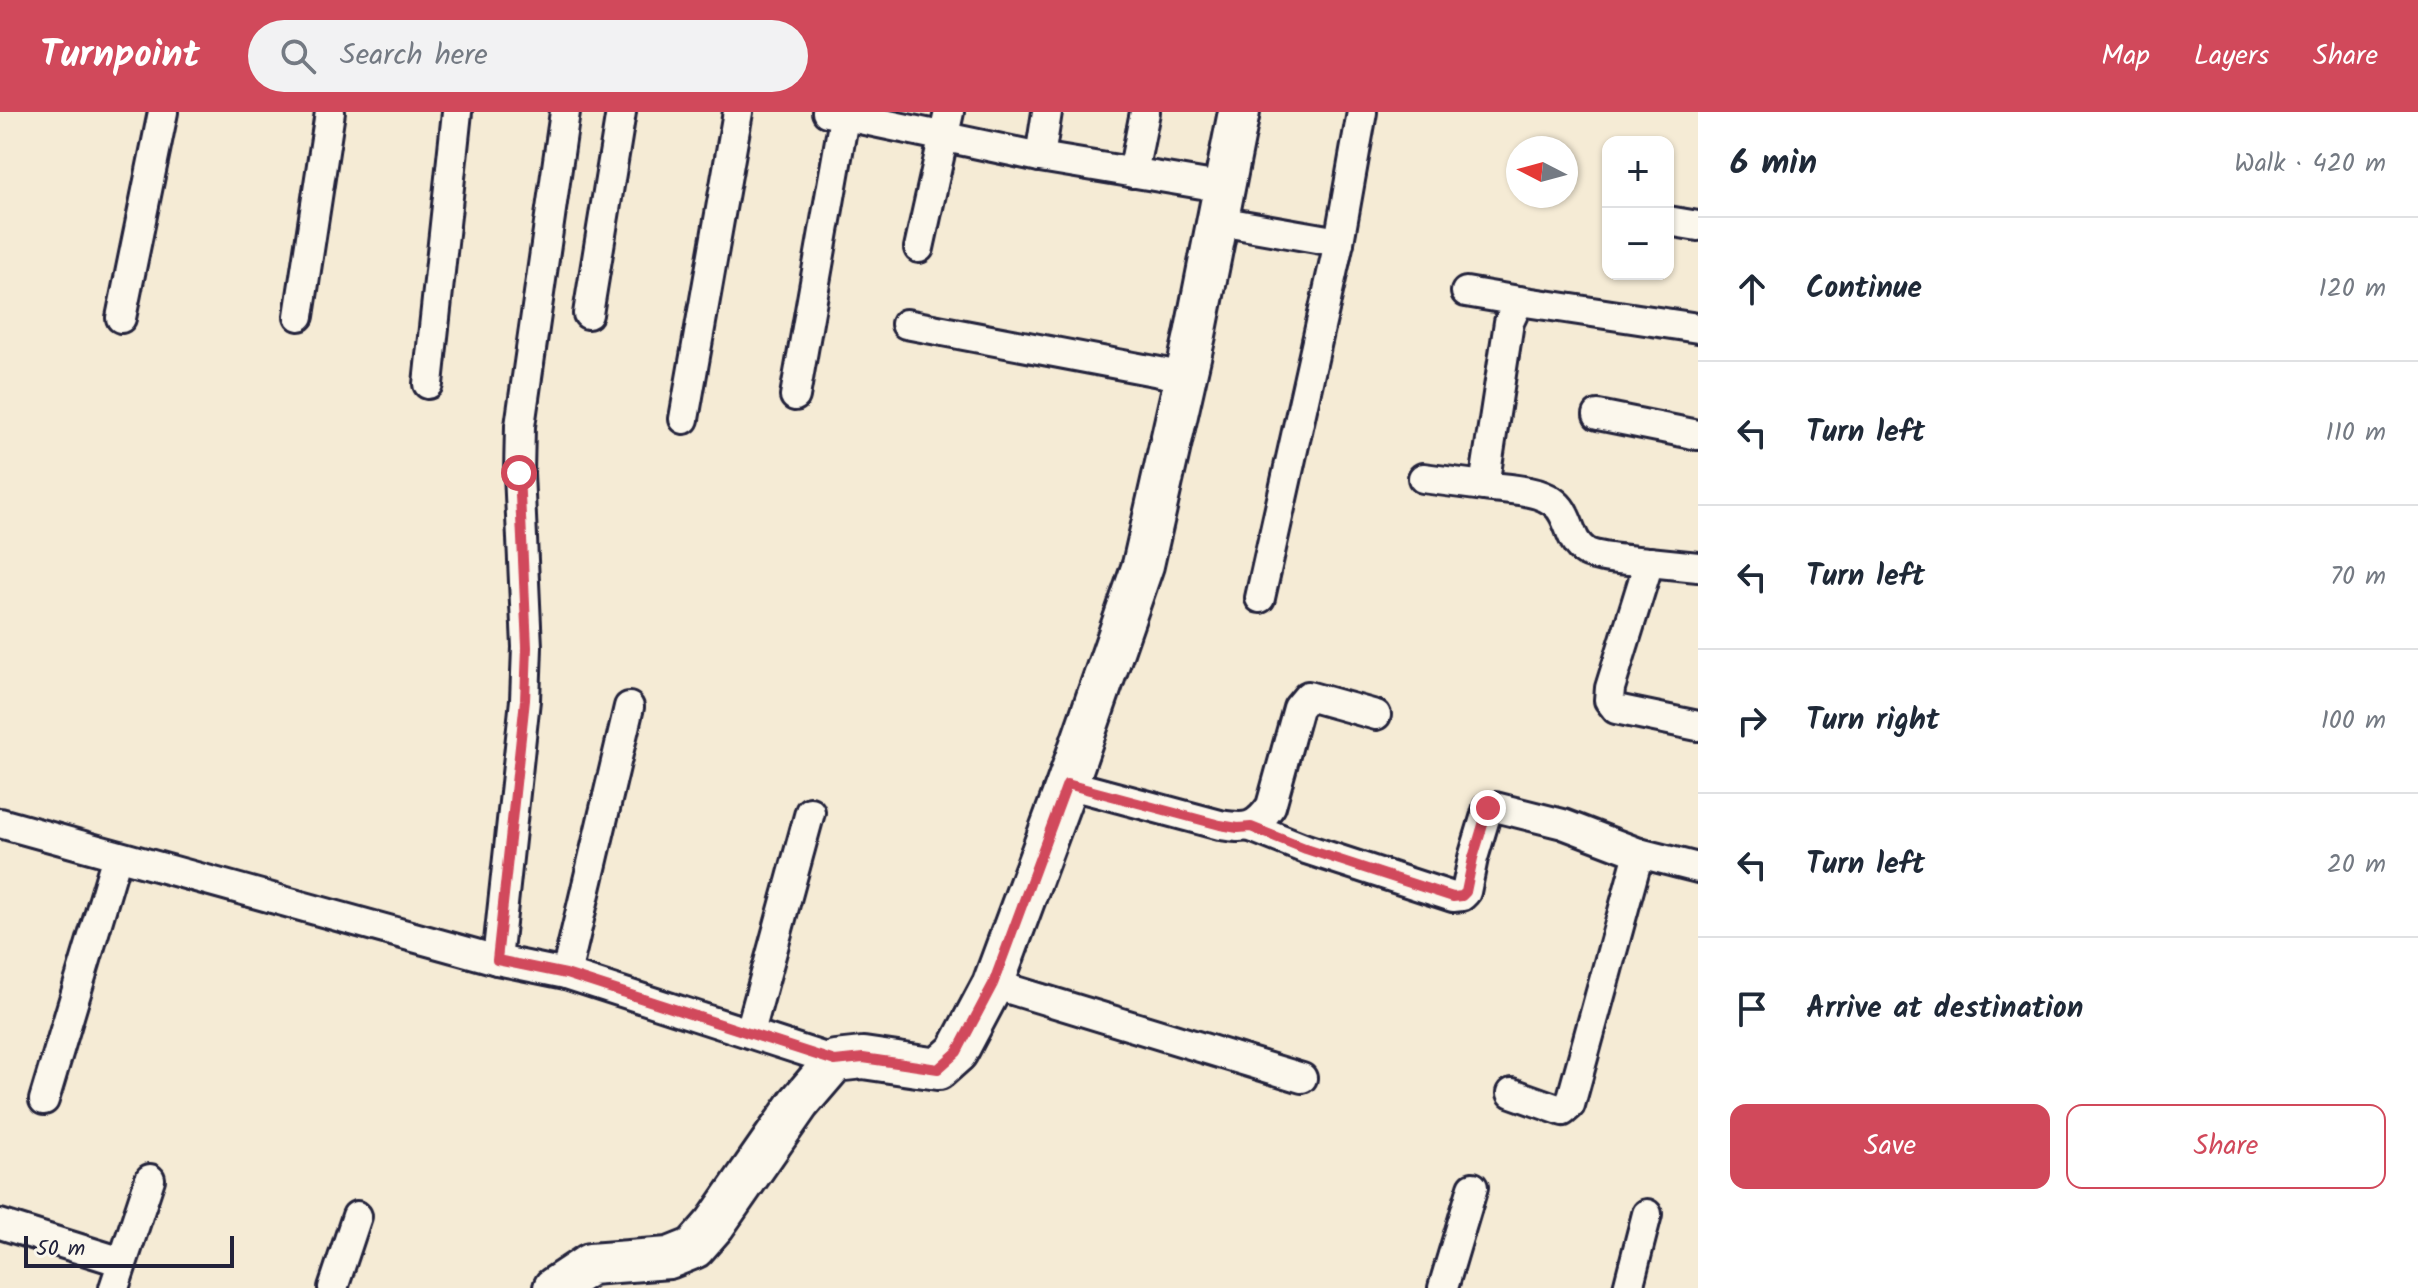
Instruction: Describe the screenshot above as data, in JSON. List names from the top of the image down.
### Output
{
  "scale_bar": "50 m",
  "north": "left",
  "page": {
    "header": "Turnpoint",
    "search": "Search here",
    "nav": ["Map", "Layers", "Share"],
    "heading": ["6 min", "Walk · 420 m"],
    "map_buttons": ["+", "−"],
    "list": [
      ["Continue", "120 m"],
      ["Turn left", "110 m"],
      ["Turn left", "70 m"],
      ["Turn right", "100 m"],
      ["Turn left", "20 m"],
      "Arrive at destination"
    ],
    "buttons": ["Save", "Share"],
    "scale": "50 m"
  }
}
